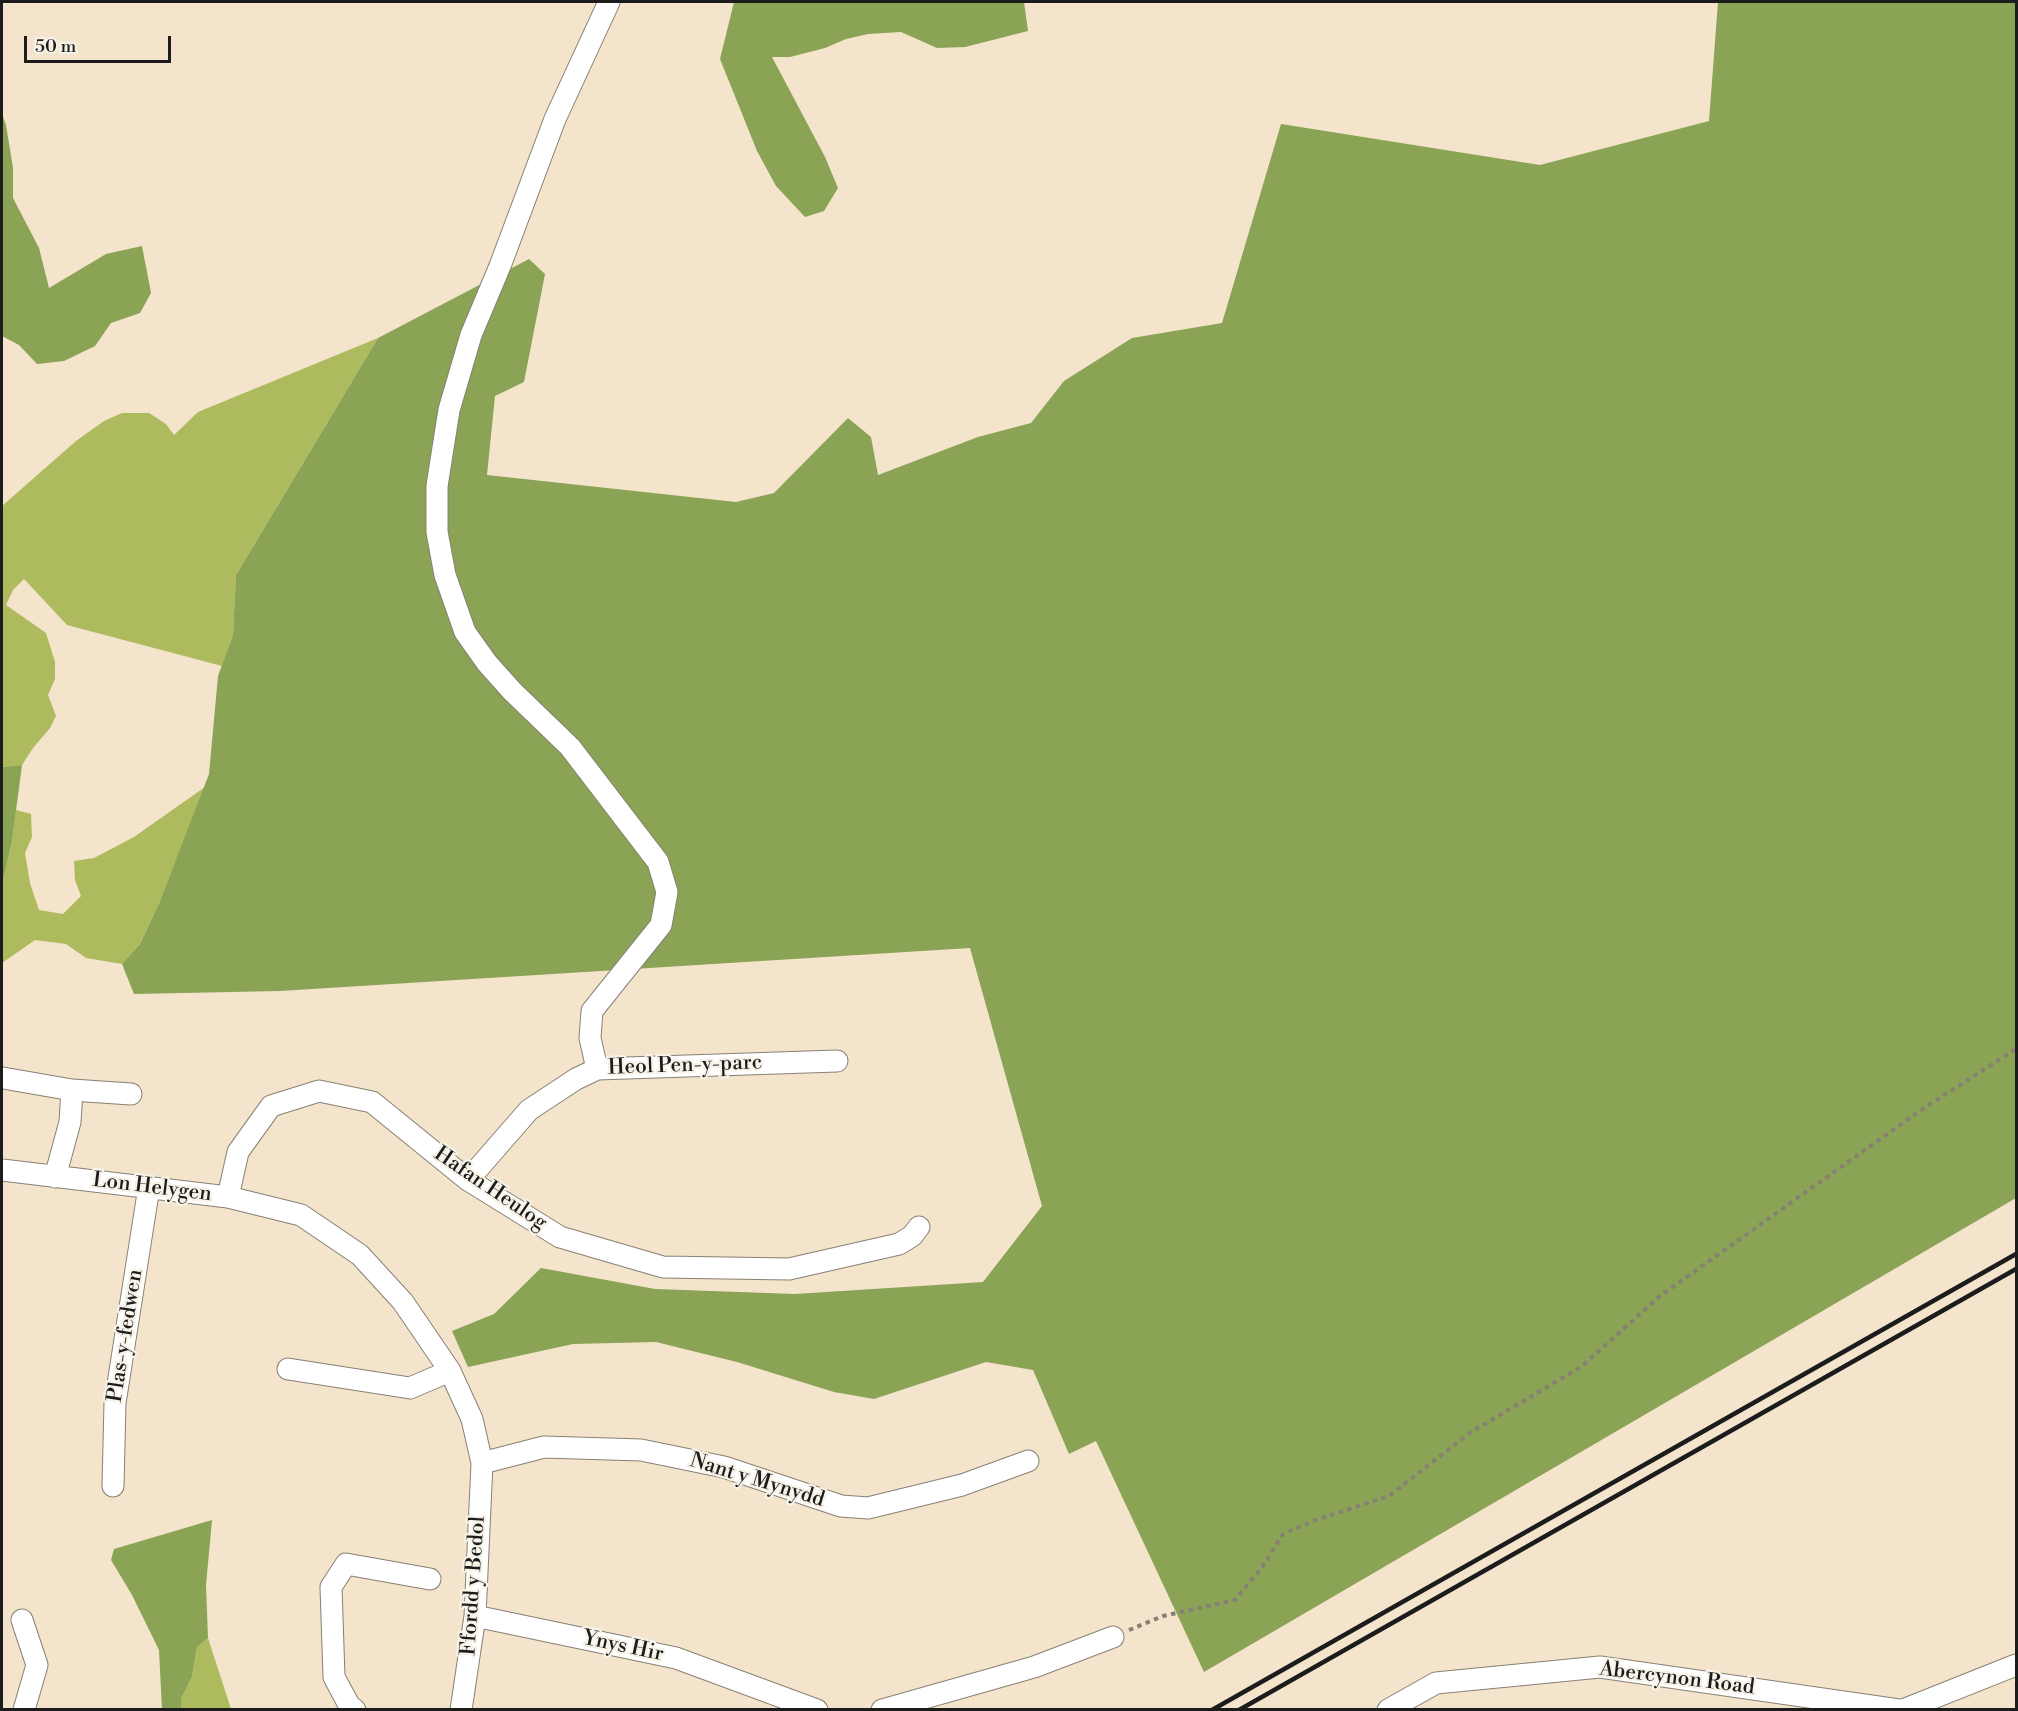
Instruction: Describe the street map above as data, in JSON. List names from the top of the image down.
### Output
{
  "streets": {
    "street": [
      "Heol Pen-y-parc",
      "Lon Helygen",
      "Hafan Heulog",
      "Plas-y-fedwen",
      "Nant y Mynydd",
      "Ffordd y Bedol",
      "Ynys Hir",
      "Abercynon Road"
    ]
  },
  "crossings": [
    ["Heol Pen-y-parc", "Hafan Heulog"],
    ["Lon Helygen", "Hafan Heulog"],
    ["Lon Helygen", "Plas-y-fedwen"],
    ["Lon Helygen", "Ffordd y Bedol"],
    ["Nant y Mynydd", "Ffordd y Bedol"],
    ["Ffordd y Bedol", "Ynys Hir"]
  ],
  "scale_bar": "50 m"
}
